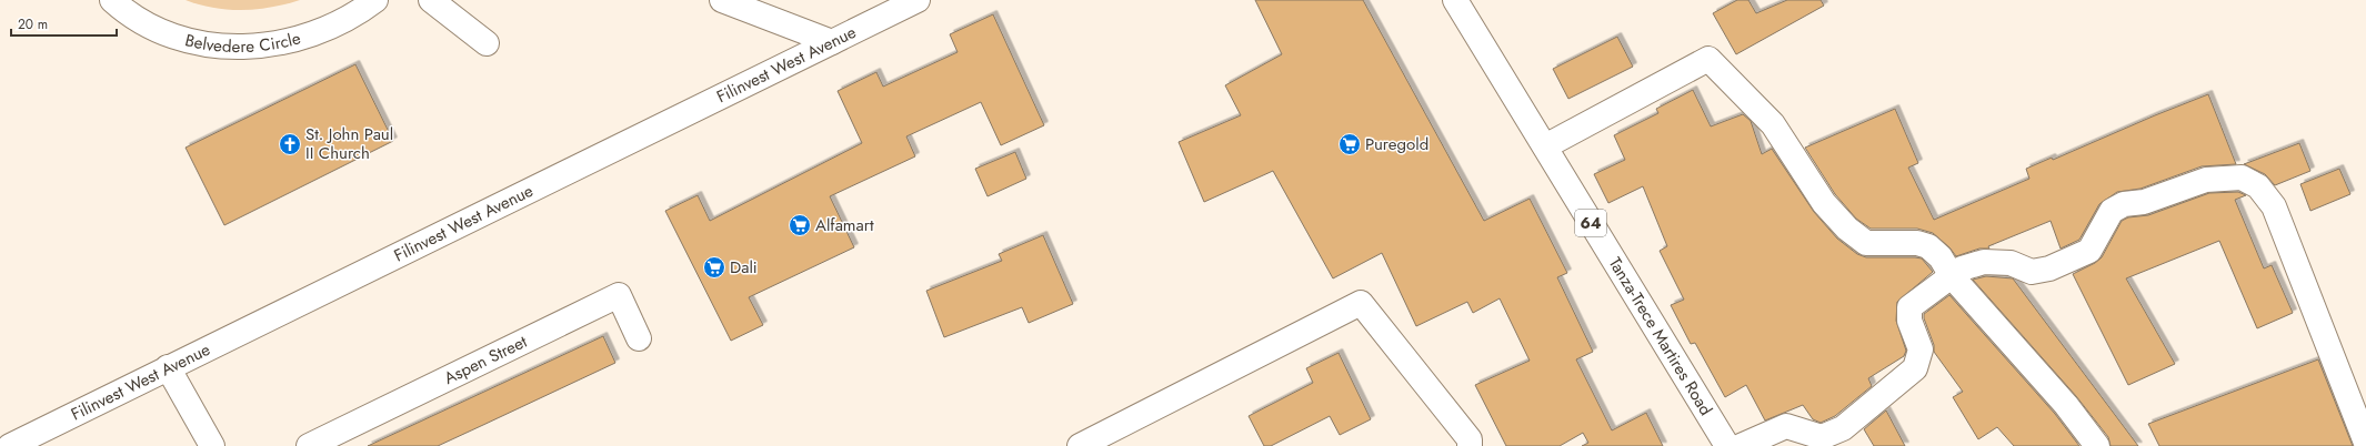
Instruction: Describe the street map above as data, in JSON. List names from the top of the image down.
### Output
{
  "streets": {
    "street": [
      "Belvedere Circle",
      "Filinvest West Avenue",
      "64",
      "Tanza-Trece Martires Road",
      "Aspen Street"
    ]
  },
  "places": {
    "church": ["St. John Paul II Church"],
    "supermarket": ["Puregold", "Alfamart", "Dali"]
  },
  "scale_bar": "20 m"
}
